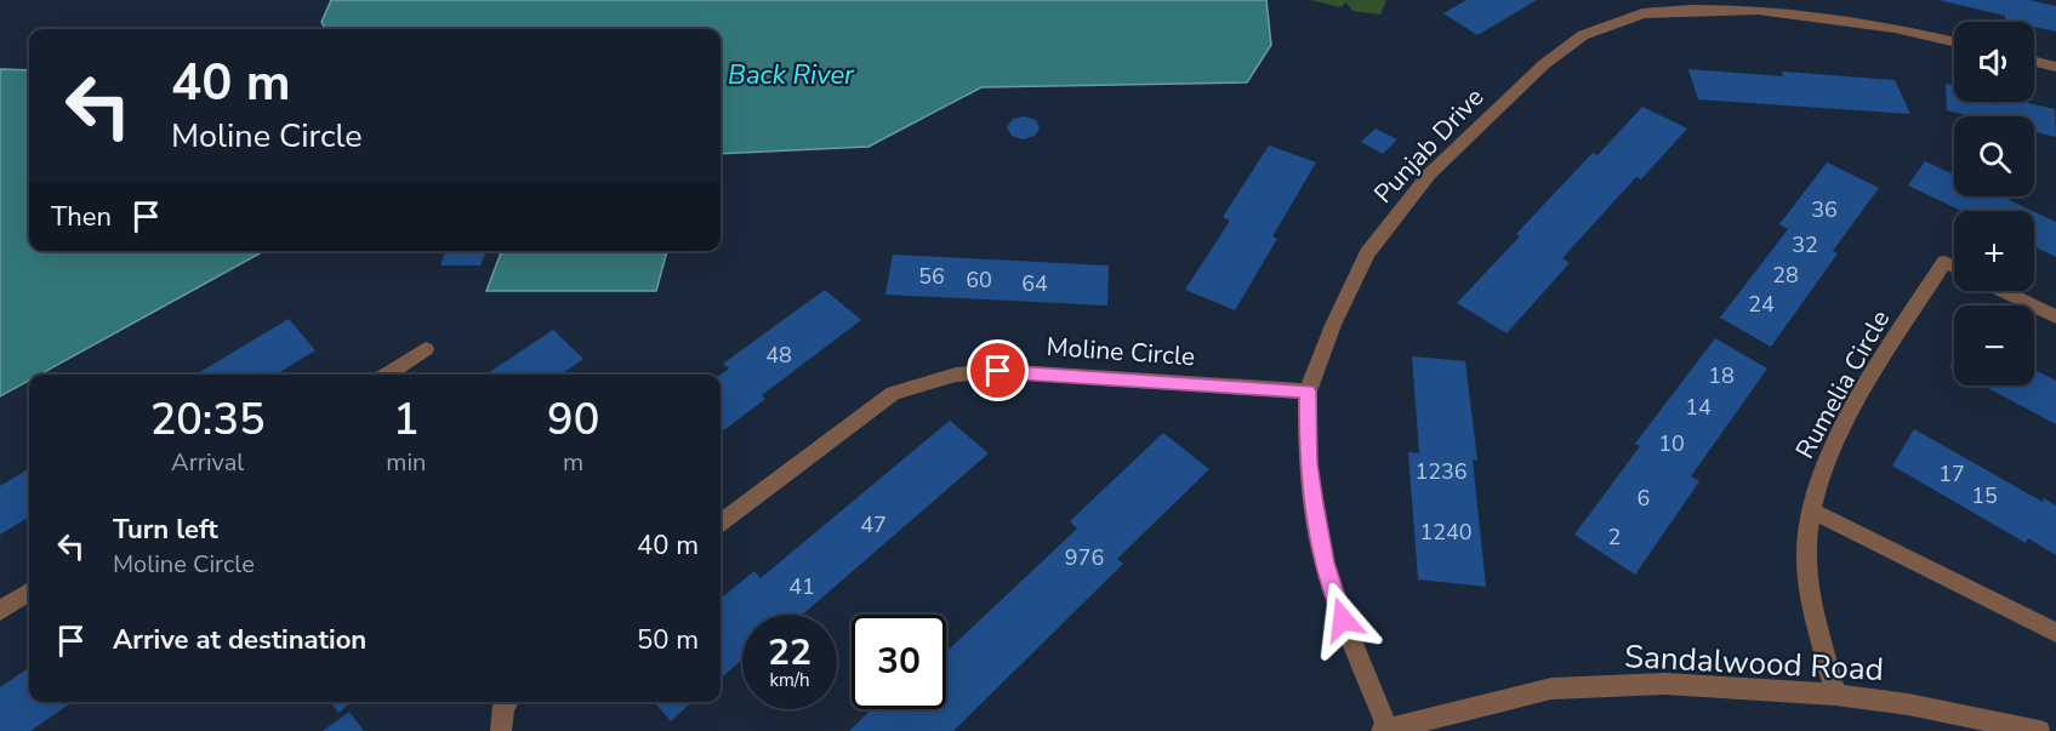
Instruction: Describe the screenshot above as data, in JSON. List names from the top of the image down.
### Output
{
  "streets": {
    "street": [
      "Punjab Drive",
      "Moline Circle",
      "Rumelia Circle",
      "Sandalwood Road"
    ]
  },
  "crossings": [
    ["Punjab Drive", "Moline Circle"],
    ["Punjab Drive", "Sandalwood Road"],
    ["Rumelia Circle", "Sandalwood Road"]
  ],
  "water": ["Back River"],
  "house_numbers": [
    "36",
    "32",
    "28",
    "56",
    "60",
    "64",
    "24",
    "48",
    "18",
    "14",
    "10",
    "1236",
    "17",
    "15",
    "6",
    "47",
    "1240",
    "2",
    "976",
    "41"
  ],
  "page": {
    "map_buttons": ["+", "−"],
    "turn": ["40 m", "Moline Circle"],
    "then": "Then",
    "eta": [
      "20:35",
      "Arrival",
      "1",
      "min",
      "90",
      "m"
    ],
    "list": [
      {
        "name": "Turn left",
        "note": "Moline Circle",
        "value": "40 m"
      },
      {
        "name": "Arrive at destination",
        "value": "50 m"
      }
    ],
    "speed": "22 km/h",
    "limit": "30"
  }
}
